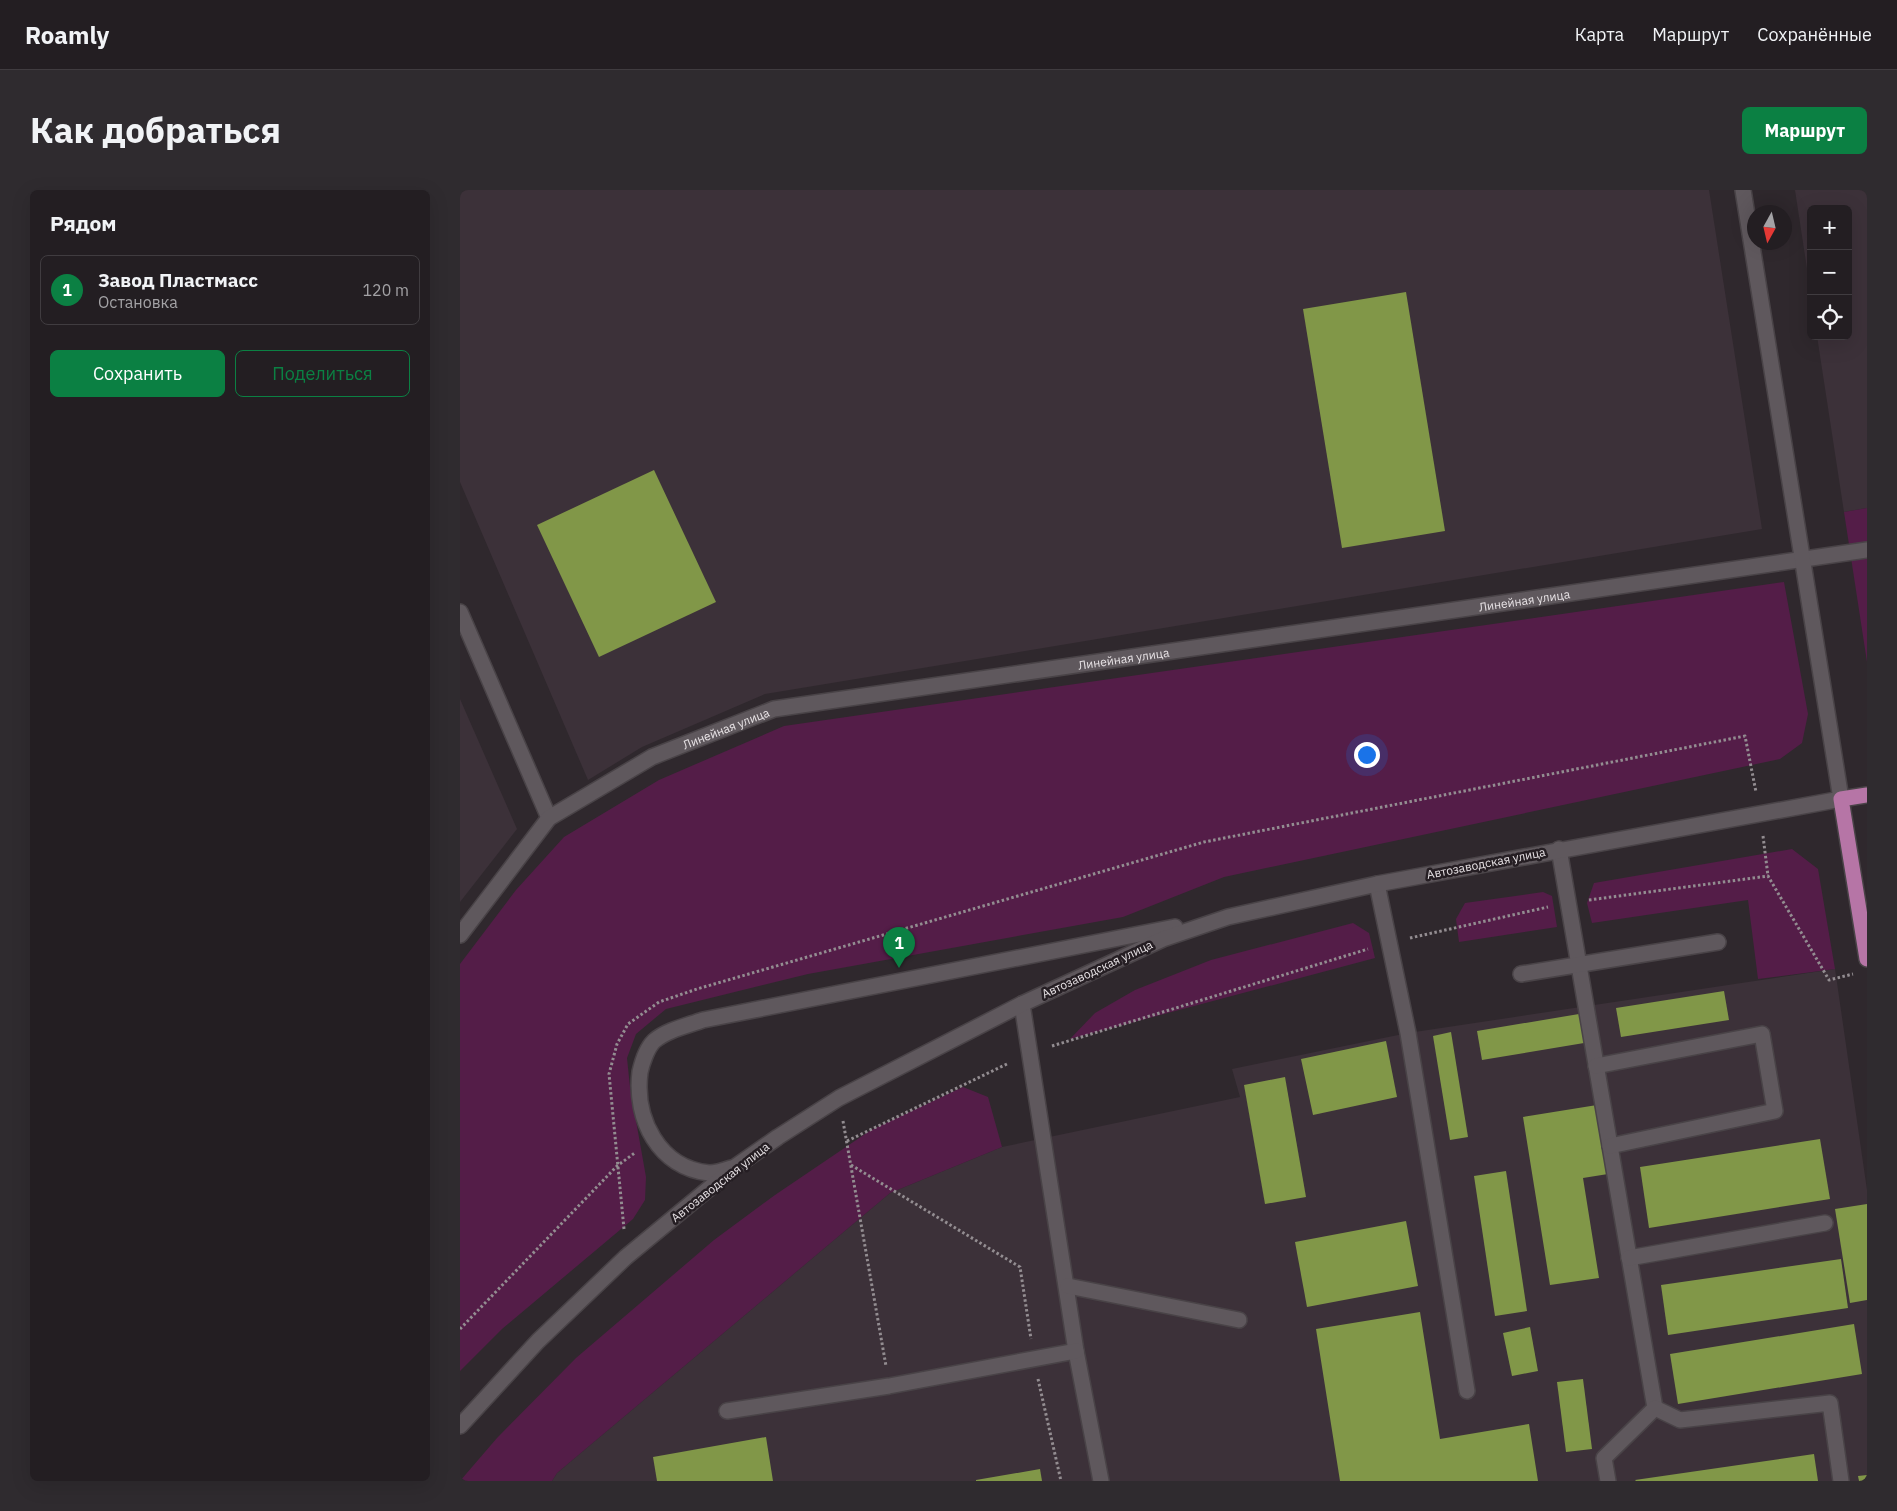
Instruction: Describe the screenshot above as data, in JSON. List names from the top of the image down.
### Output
{
  "streets": {
    "main road": ["Автозаводская улица"],
    "street": ["Линейная улица"]
  },
  "north": "bottom",
  "page": {
    "header": "Roamly",
    "nav": ["Карта", "Маршрут", "Сохранённые"],
    "title": "Как добраться",
    "buttons": [
      "Маршрут",
      ["Сохранить", "Поделиться"]
    ],
    "heading": "Рядом",
    "map_buttons": ["+", "−"],
    "list": [
      {
        "mark": "1",
        "name": "Завод Пластмасс",
        "note": "Остановка",
        "value": "120 m"
      }
    ],
    "pins": "1"
  }
}
